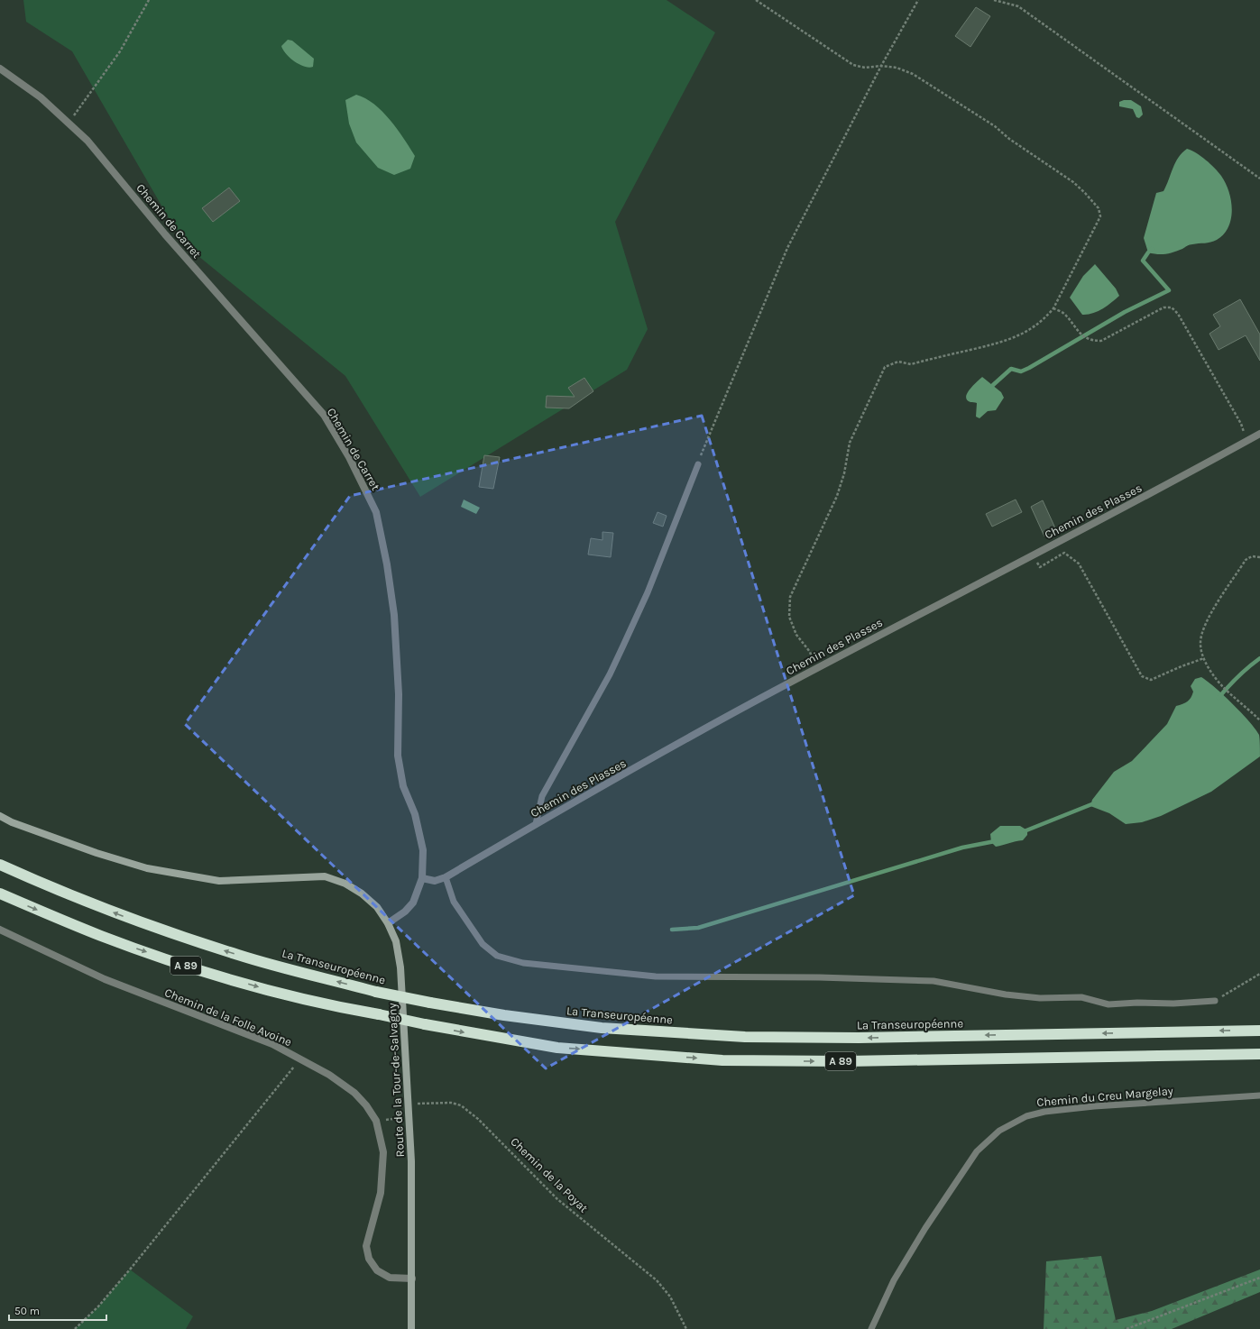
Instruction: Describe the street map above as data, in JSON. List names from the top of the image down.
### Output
{
  "streets": {
    "highway": ["A 89", "La Transeuropéenne"],
    "street": [
      "Chemin de Carret",
      "Chemin des Plasses",
      "Chemin de la Folle Avoine",
      "Route de la Tour-de-Salvagny"
    ],
    "lane": ["Chemin du Creu Margelay"],
    "path": ["Chemin de la Poyat"]
  },
  "crossings": [
    ["Chemin de Carret", "Chemin des Plasses"],
    ["Chemin de Carret", "Route de la Tour-de-Salvagny"],
    ["Chemin de la Folle Avoine", "Route de la Tour-de-Salvagny"],
    ["Route de la Tour-de-Salvagny", "Chemin de la Poyat"]
  ],
  "scale_bar": "50 m"
}
